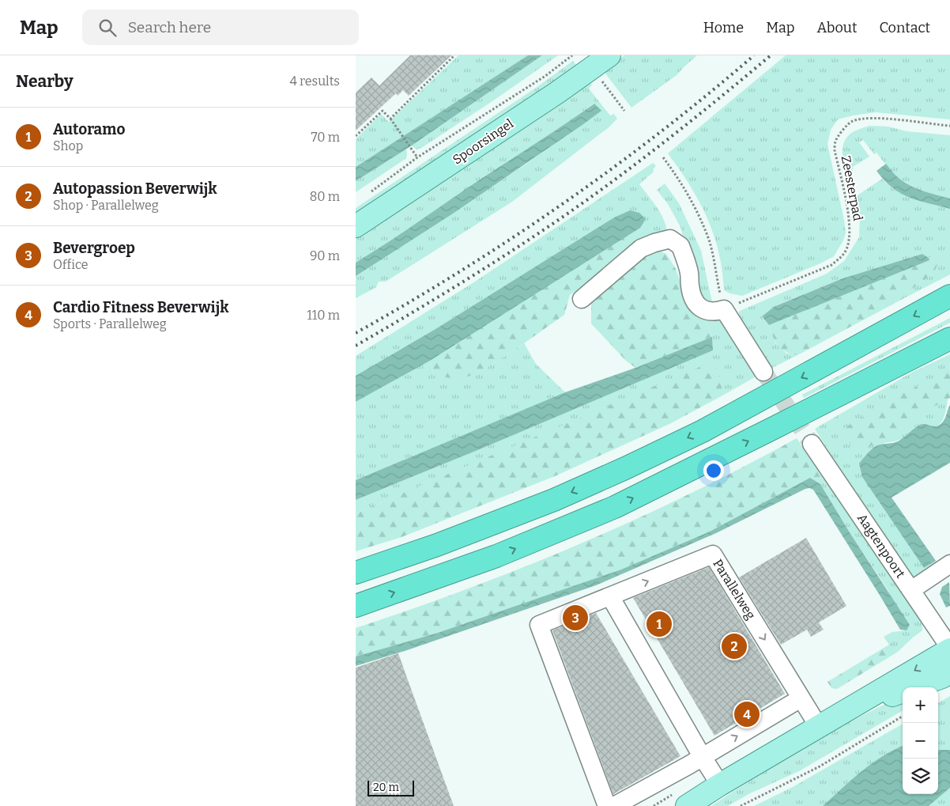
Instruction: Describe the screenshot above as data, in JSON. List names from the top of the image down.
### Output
{
  "streets": {
    "main road": ["Spoorsingel"],
    "street": ["Aagtenpoort", "Parallelweg"],
    "path": ["Zeesterpad"]
  },
  "scale_bar": "20 m",
  "page": {
    "header": "Map",
    "search": "Search here",
    "nav": [
      "Home",
      "Map",
      "About",
      "Contact"
    ],
    "heading": ["Nearby", "4 results"],
    "list": [
      {
        "mark": "1",
        "name": "Autoramo",
        "note": "Shop",
        "value": "70 m"
      },
      {
        "mark": "2",
        "name": "Autopassion Beverwijk",
        "note": "Shop · Parallelweg",
        "value": "80 m"
      },
      {
        "mark": "3",
        "name": "Bevergroep",
        "note": "Office",
        "value": "90 m"
      },
      {
        "mark": "4",
        "name": "Cardio Fitness Beverwijk",
        "note": "Sports · Parallelweg",
        "value": "110 m"
      }
    ],
    "pins": [
      "3",
      "1",
      "2",
      "4"
    ],
    "map_buttons": ["+", "−"],
    "scale": "20 m"
  }
}
